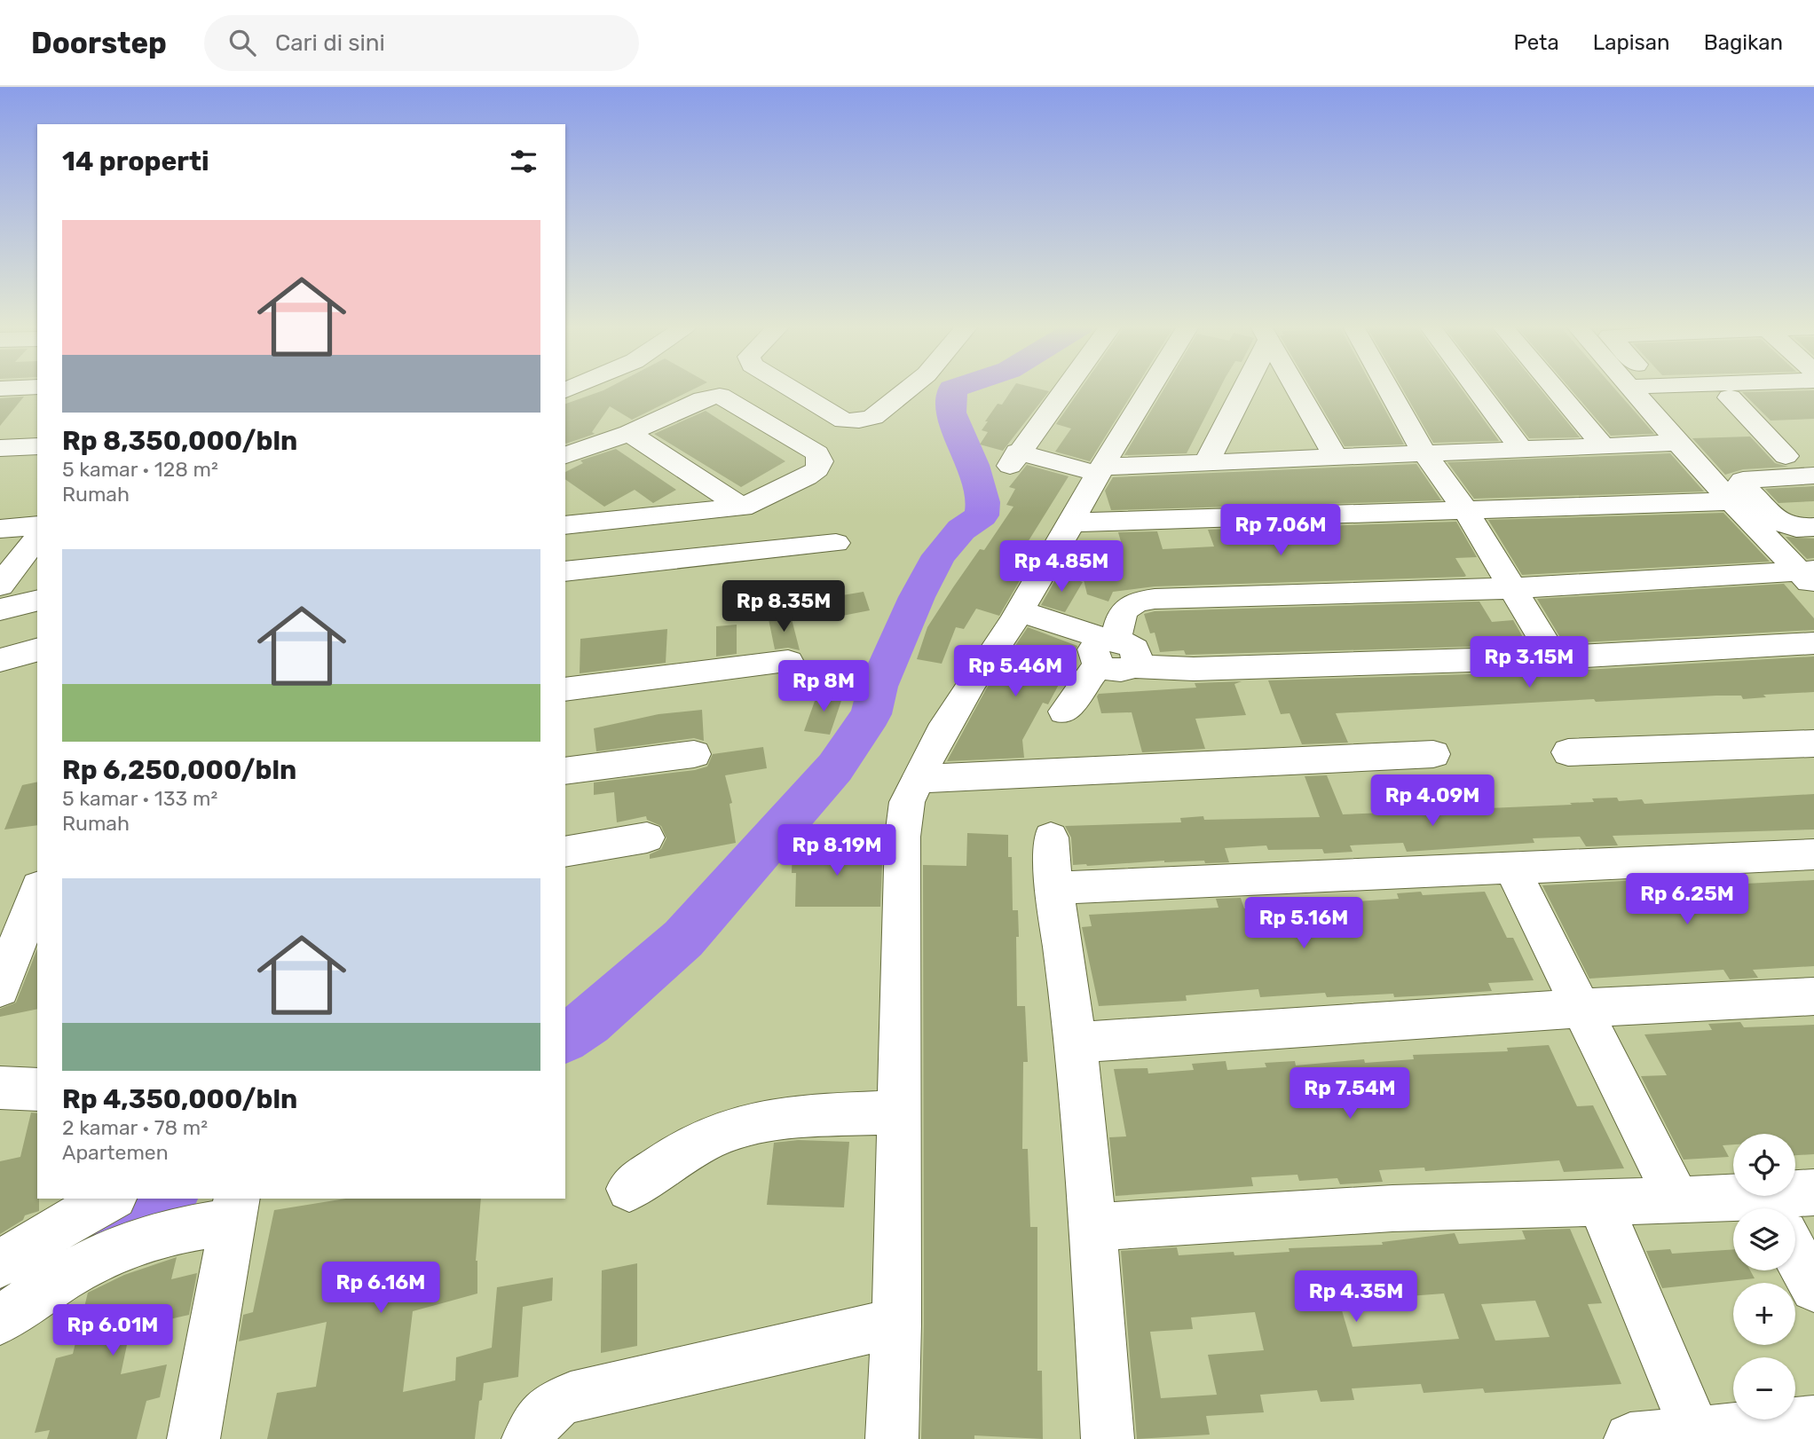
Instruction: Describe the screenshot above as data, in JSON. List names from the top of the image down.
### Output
{
  "page": {
    "header": "Doorstep",
    "search": "Cari di sini",
    "nav": ["Peta", "Lapisan", "Bagikan"],
    "heading": "14 properti",
    "list": [
      {
        "name": "Rp 8,350,000/bln",
        "note": "5 kamar · 128 m² · Rumah"
      },
      {
        "name": "Rp 6,250,000/bln",
        "note": "5 kamar · 133 m² · Rumah"
      },
      {
        "name": "Rp 4,350,000/bln",
        "note": "2 kamar · 78 m² · Apartemen"
      }
    ],
    "price": [
      "Rp 7.06M",
      "Rp 4.85M",
      "Rp 8.35M",
      "Rp 3.15M",
      "Rp 5.46M",
      "Rp 8M",
      "Rp 4.09M",
      "Rp 8.19M",
      "Rp 6.25M",
      "Rp 5.16M",
      "Rp 7.54M",
      "Rp 6.16M",
      "Rp 4.35M",
      "Rp 6.01M"
    ],
    "map_buttons": ["+", "−"]
  }
}
